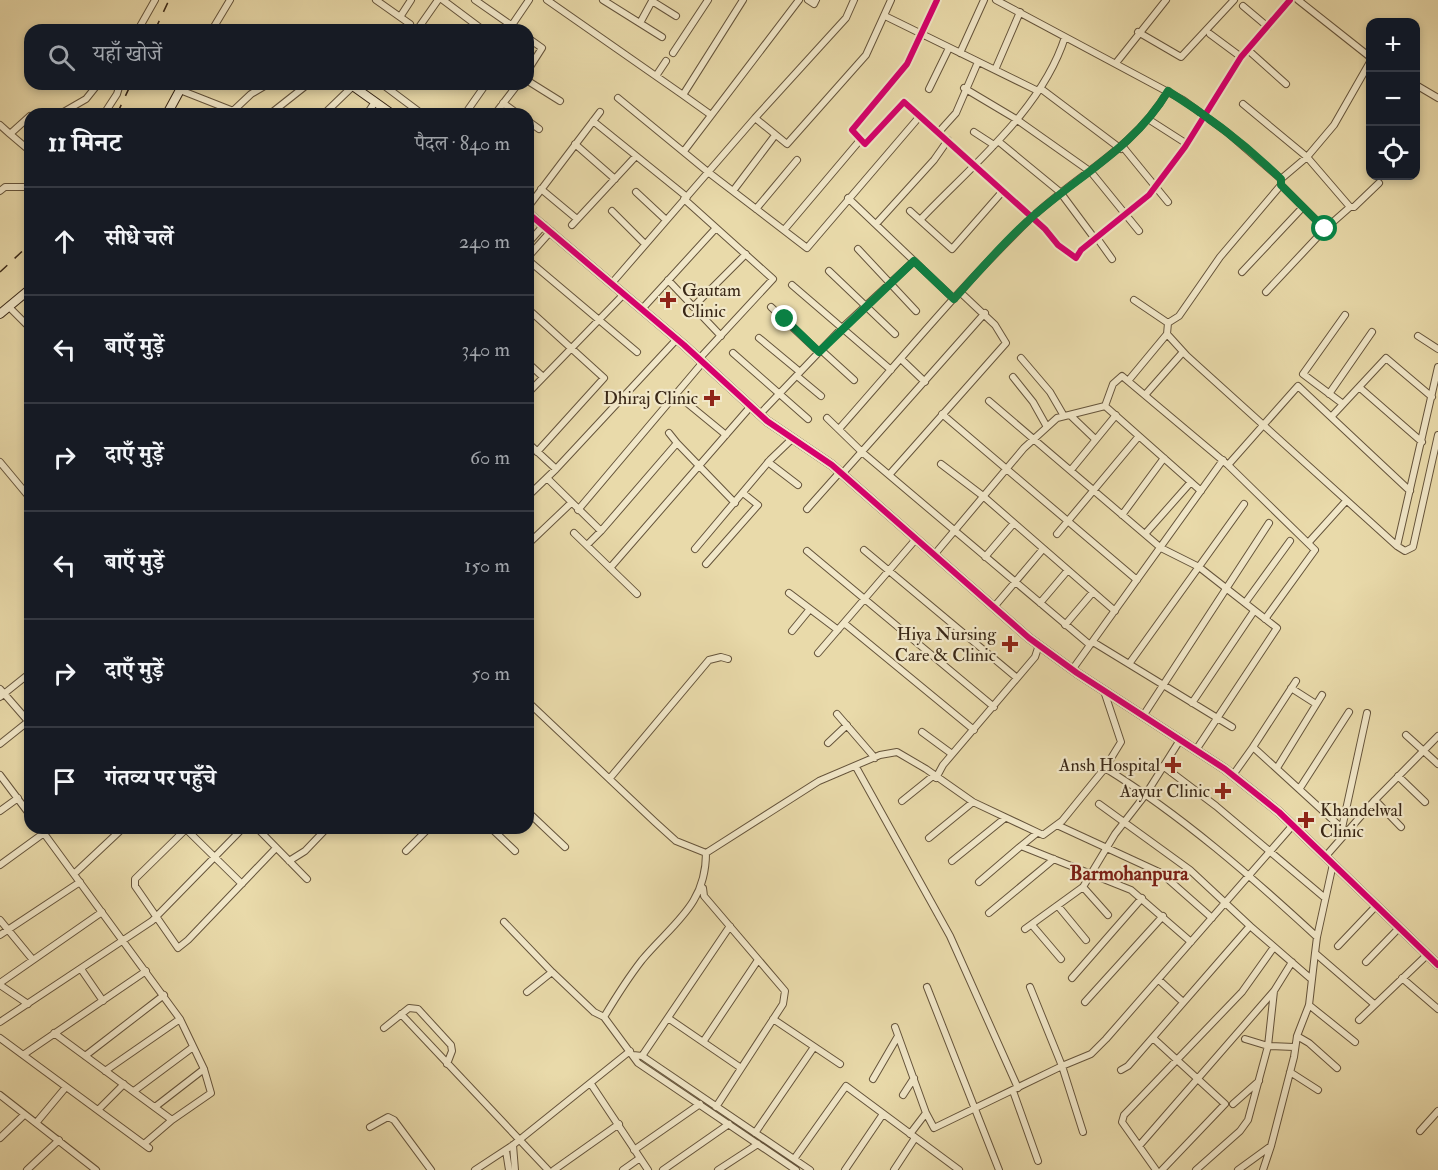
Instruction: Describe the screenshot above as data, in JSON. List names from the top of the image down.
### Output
{
  "districts": ["Barmohanpura"],
  "places": {
    "health": [
      "Gautam Clinic",
      "Dhiraj Clinic",
      "Hiya Nursing Care & Clinic",
      "Ansh Hospital",
      "Aayur Clinic",
      "Khandelwal Clinic"
    ]
  },
  "page": {
    "map_buttons": ["+", "−"],
    "search": "यहाँ खोजें",
    "heading": ["11 मिनट", "पैदल · 840 m"],
    "list": [
      ["सीधे चलें", "240 m"],
      ["बाएँ मुड़ें", "340 m"],
      ["दाएँ मुड़ें", "60 m"],
      ["बाएँ मुड़ें", "150 m"],
      ["दाएँ मुड़ें", "50 m"],
      "गंतव्य पर पहुँचे"
    ]
  }
}
